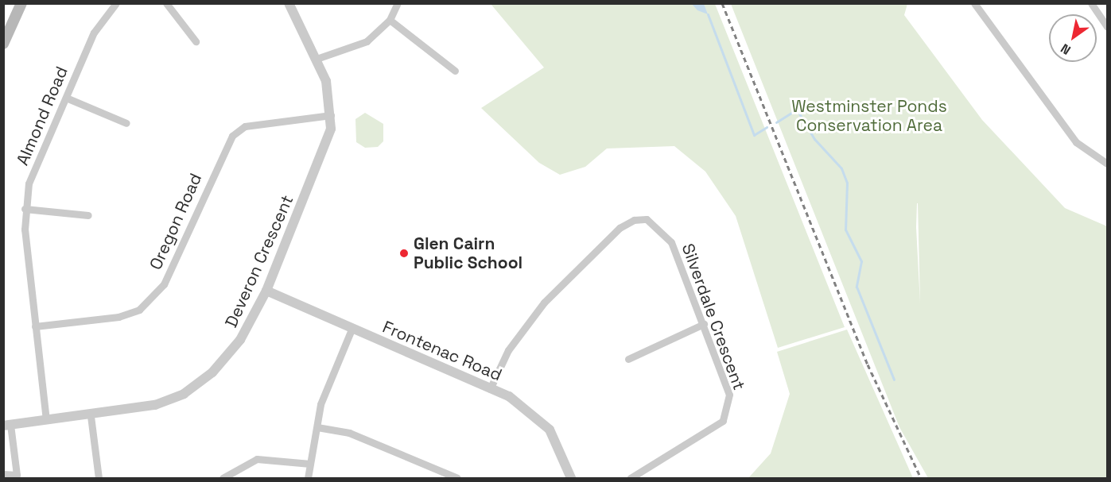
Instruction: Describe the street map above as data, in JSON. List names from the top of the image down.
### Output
{
  "streets": {
    "street": [
      "Almond Road",
      "Oregon Road",
      "Deveron Crescent",
      "Silverdale Crescent",
      "Frontenac Road"
    ]
  },
  "crossings": [
    ["Almond Road", "Oregon Road"],
    ["Almond Road", "Deveron Crescent"],
    ["Oregon Road", "Deveron Crescent"],
    ["Deveron Crescent", "Frontenac Road"],
    ["Silverdale Crescent", "Frontenac Road"]
  ],
  "parks": ["Westminster Ponds Conservation Area"],
  "places": ["Glen Cairn Public School"],
  "north": "bottom left"
}
